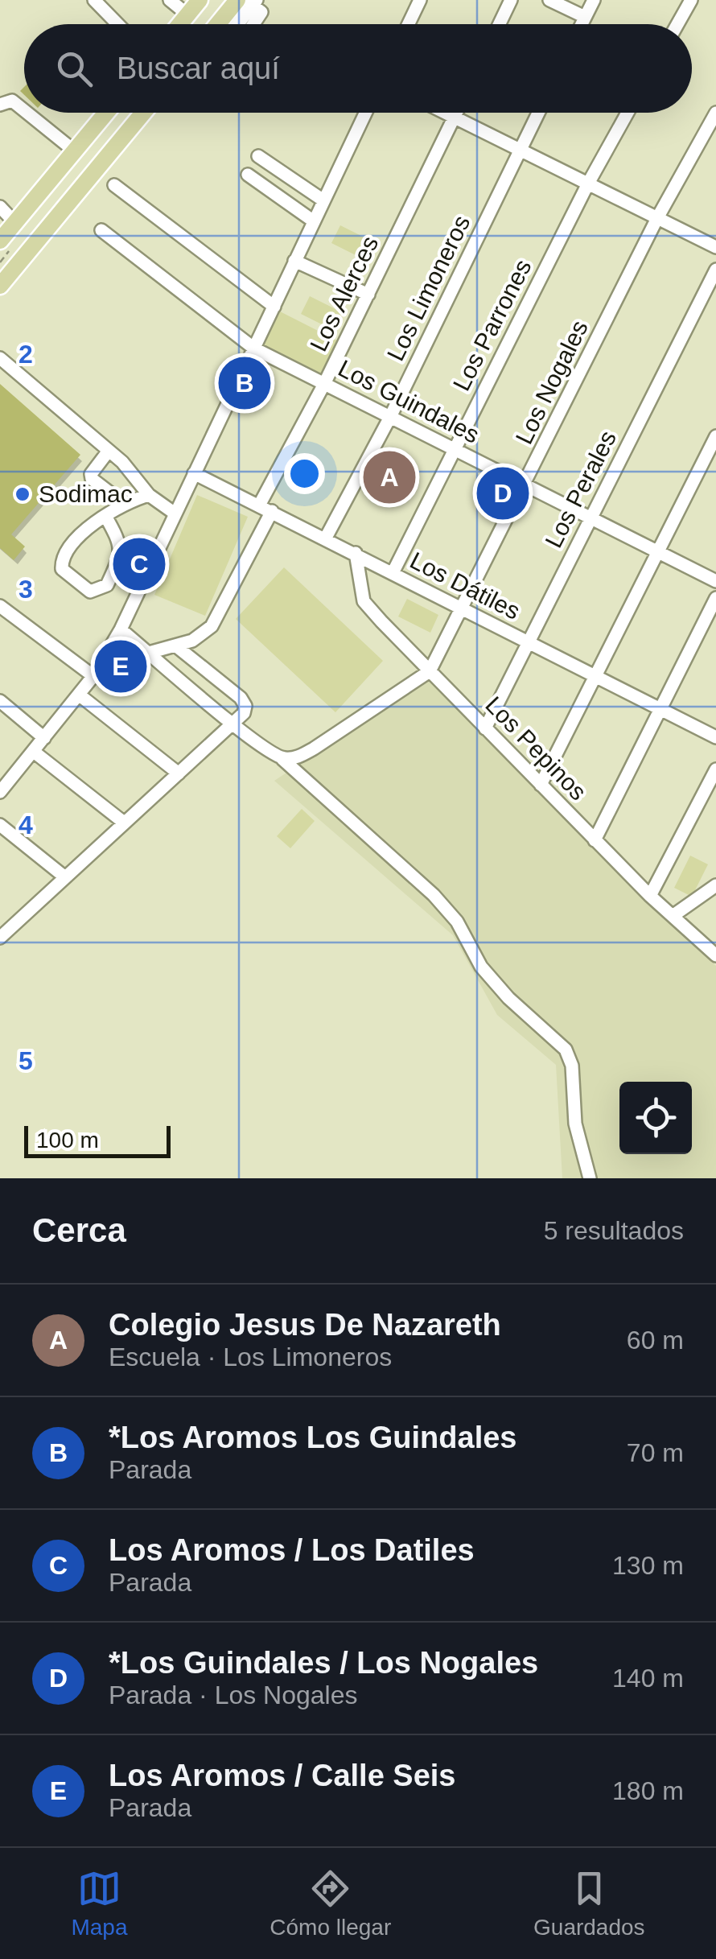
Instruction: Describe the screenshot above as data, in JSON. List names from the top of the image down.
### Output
{
  "streets": {
    "street": [
      "Los Limoneros",
      "Los Alerces",
      "Los Parrones",
      "Los Nogales",
      "Los Guindales",
      "Los Perales",
      "Los Dátiles",
      "Los Pepinos"
    ]
  },
  "crossings": [
    ["Los Limoneros", "Los Guindales"],
    ["Los Limoneros", "Los Dátiles"],
    ["Los Alerces", "Los Guindales"],
    ["Los Alerces", "Los Dátiles"],
    ["Los Parrones", "Los Guindales"],
    ["Los Parrones", "Los Dátiles"],
    ["Los Nogales", "Los Guindales"],
    ["Los Nogales", "Los Dátiles"],
    ["Los Nogales", "Los Pepinos"],
    ["Los Guindales", "Los Perales"],
    ["Los Perales", "Los Dátiles"],
    ["Los Perales", "Los Pepinos"],
    ["Los Dátiles", "Los Pepinos"]
  ],
  "places": ["Sodimac"],
  "scale_bar": "100 m",
  "page": {
    "search": "Buscar aquí",
    "pins": [
      "B",
      "A",
      "D",
      "C",
      "E"
    ],
    "scale": "100 m",
    "heading": ["Cerca", "5 resultados"],
    "list": [
      {
        "mark": "A",
        "name": "Colegio Jesus De Nazareth",
        "note": "Escuela · Los Limoneros",
        "value": "60 m"
      },
      {
        "mark": "B",
        "name": "*Los Aromos Los Guindales",
        "note": "Parada",
        "value": "70 m"
      },
      {
        "mark": "C",
        "name": "Los Aromos / Los Datiles",
        "note": "Parada",
        "value": "130 m"
      },
      {
        "mark": "D",
        "name": "*Los Guindales / Los Nogales",
        "note": "Parada · Los Nogales",
        "value": "140 m"
      },
      {
        "mark": "E",
        "name": "Los Aromos / Calle Seis",
        "note": "Parada",
        "value": "180 m"
      }
    ],
    "nav": ["Mapa", "Cómo llegar", "Guardados"]
  },
  "grid": {
    "rows": [
      "2",
      "3",
      "4",
      "5"
    ]
  }
}
